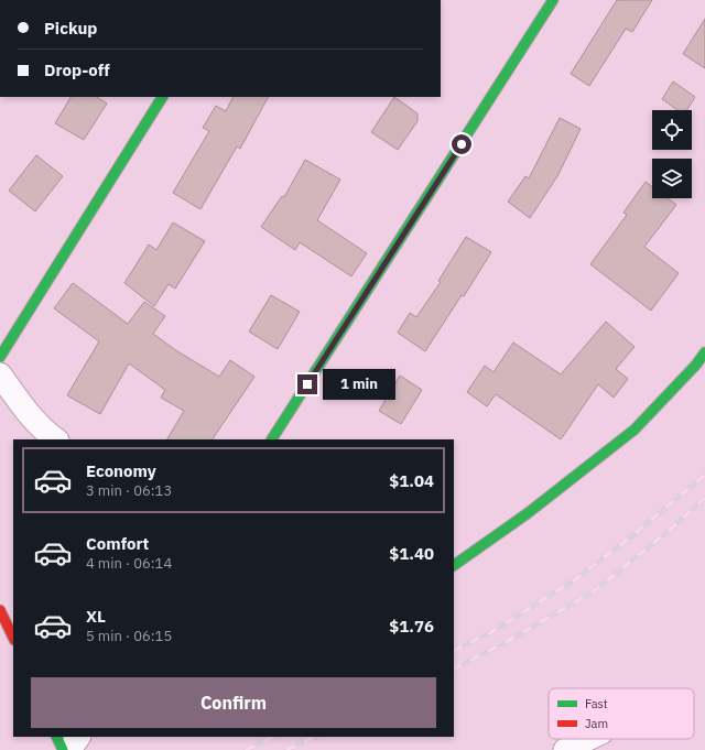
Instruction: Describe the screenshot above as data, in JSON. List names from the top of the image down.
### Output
{
  "legend": ["Fast", "Jam"],
  "page": {
    "banner": ["Pickup", "Drop-off"],
    "bubble": "1 min",
    "list": [
      {
        "name": "Economy",
        "note": "3 min · 06:13",
        "value": "$1.04"
      },
      {
        "name": "Comfort",
        "note": "4 min · 06:14",
        "value": "$1.40"
      },
      {
        "name": "XL",
        "note": "5 min · 06:15",
        "value": "$1.76"
      }
    ],
    "buttons": "Confirm"
  }
}
